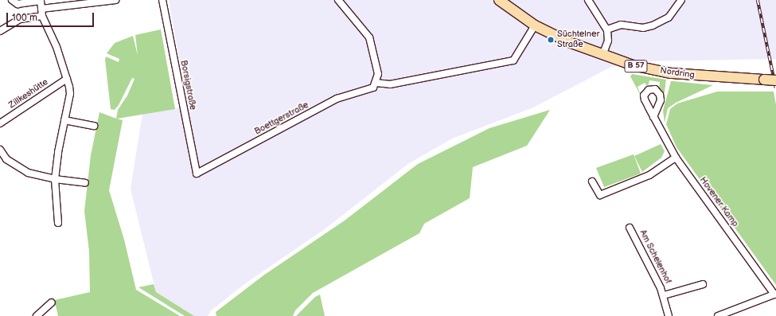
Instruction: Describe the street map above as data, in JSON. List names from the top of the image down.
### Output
{
  "streets": {
    "main road": ["B 57", "Nordring"],
    "street": [
      "Borsigstraße",
      "Zillkeshütte",
      "Boettgerstraße",
      "Hovener Kamp",
      "Am Schelenhof"
    ]
  },
  "crossings": [
    ["Borsigstraße", "Boettgerstraße"]
  ],
  "places": ["Süchtelner Straße"],
  "scale_bar": "100 m"
}
